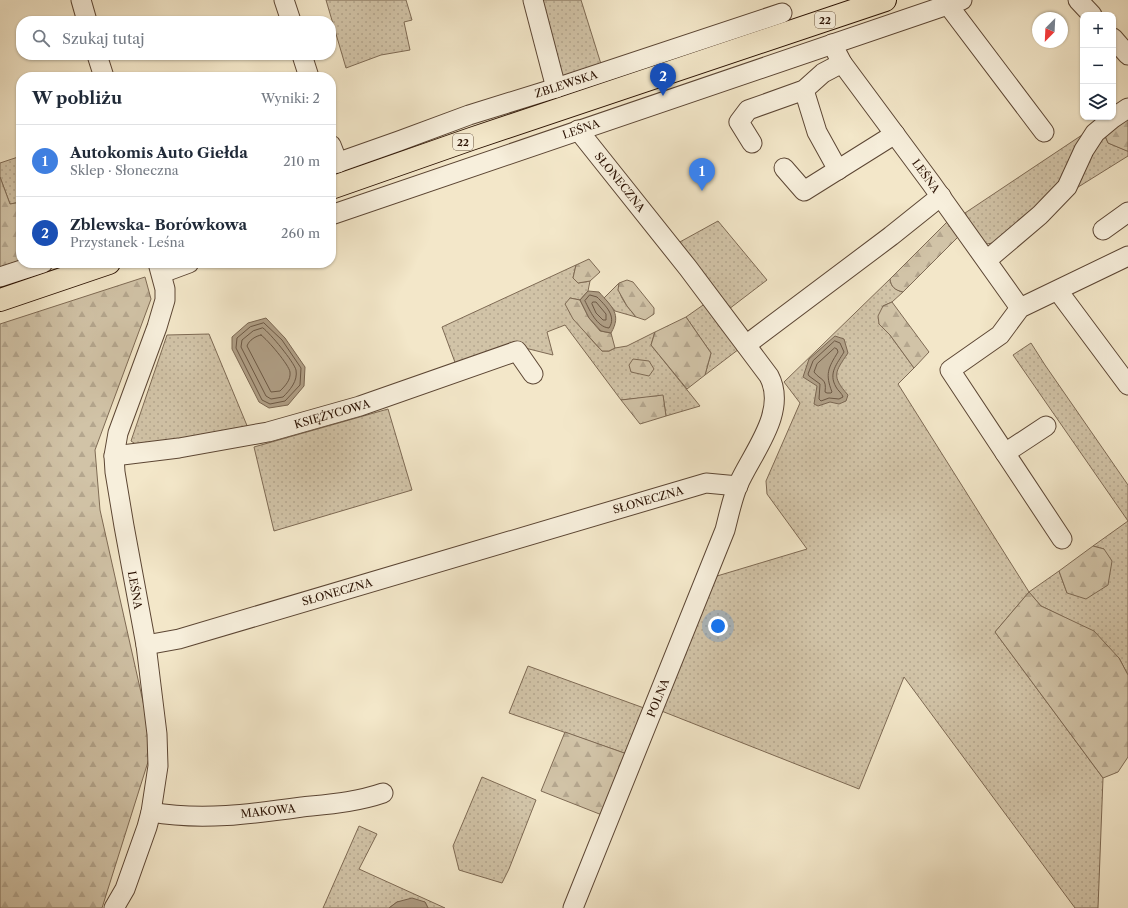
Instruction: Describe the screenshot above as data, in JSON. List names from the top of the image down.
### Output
{
  "streets": {
    "main road": ["22", "ZBLEWSKA"],
    "street": [
      "LEŚNA",
      "SŁONECZNA",
      "KSIĘŻYCOWA",
      "POLNA",
      "MAKOWA"
    ]
  },
  "crossings": [
    ["LEŚNA", "SŁONECZNA"],
    ["LEŚNA", "KSIĘŻYCOWA"],
    ["LEŚNA", "MAKOWA"],
    ["SŁONECZNA", "POLNA"]
  ],
  "north": "bottom left",
  "page": {
    "map_buttons": ["+", "−"],
    "search": "Szukaj tutaj",
    "pins": ["2", "1"],
    "heading": ["W pobliżu", "Wyniki: 2"],
    "list": [
      {
        "mark": "1",
        "name": "Autokomis Auto Giełda",
        "note": "Sklep · Słoneczna",
        "value": "210 m"
      },
      {
        "mark": "2",
        "name": "Zblewska- Borówkowa",
        "note": "Przystanek · Leśna",
        "value": "260 m"
      }
    ]
  }
}
